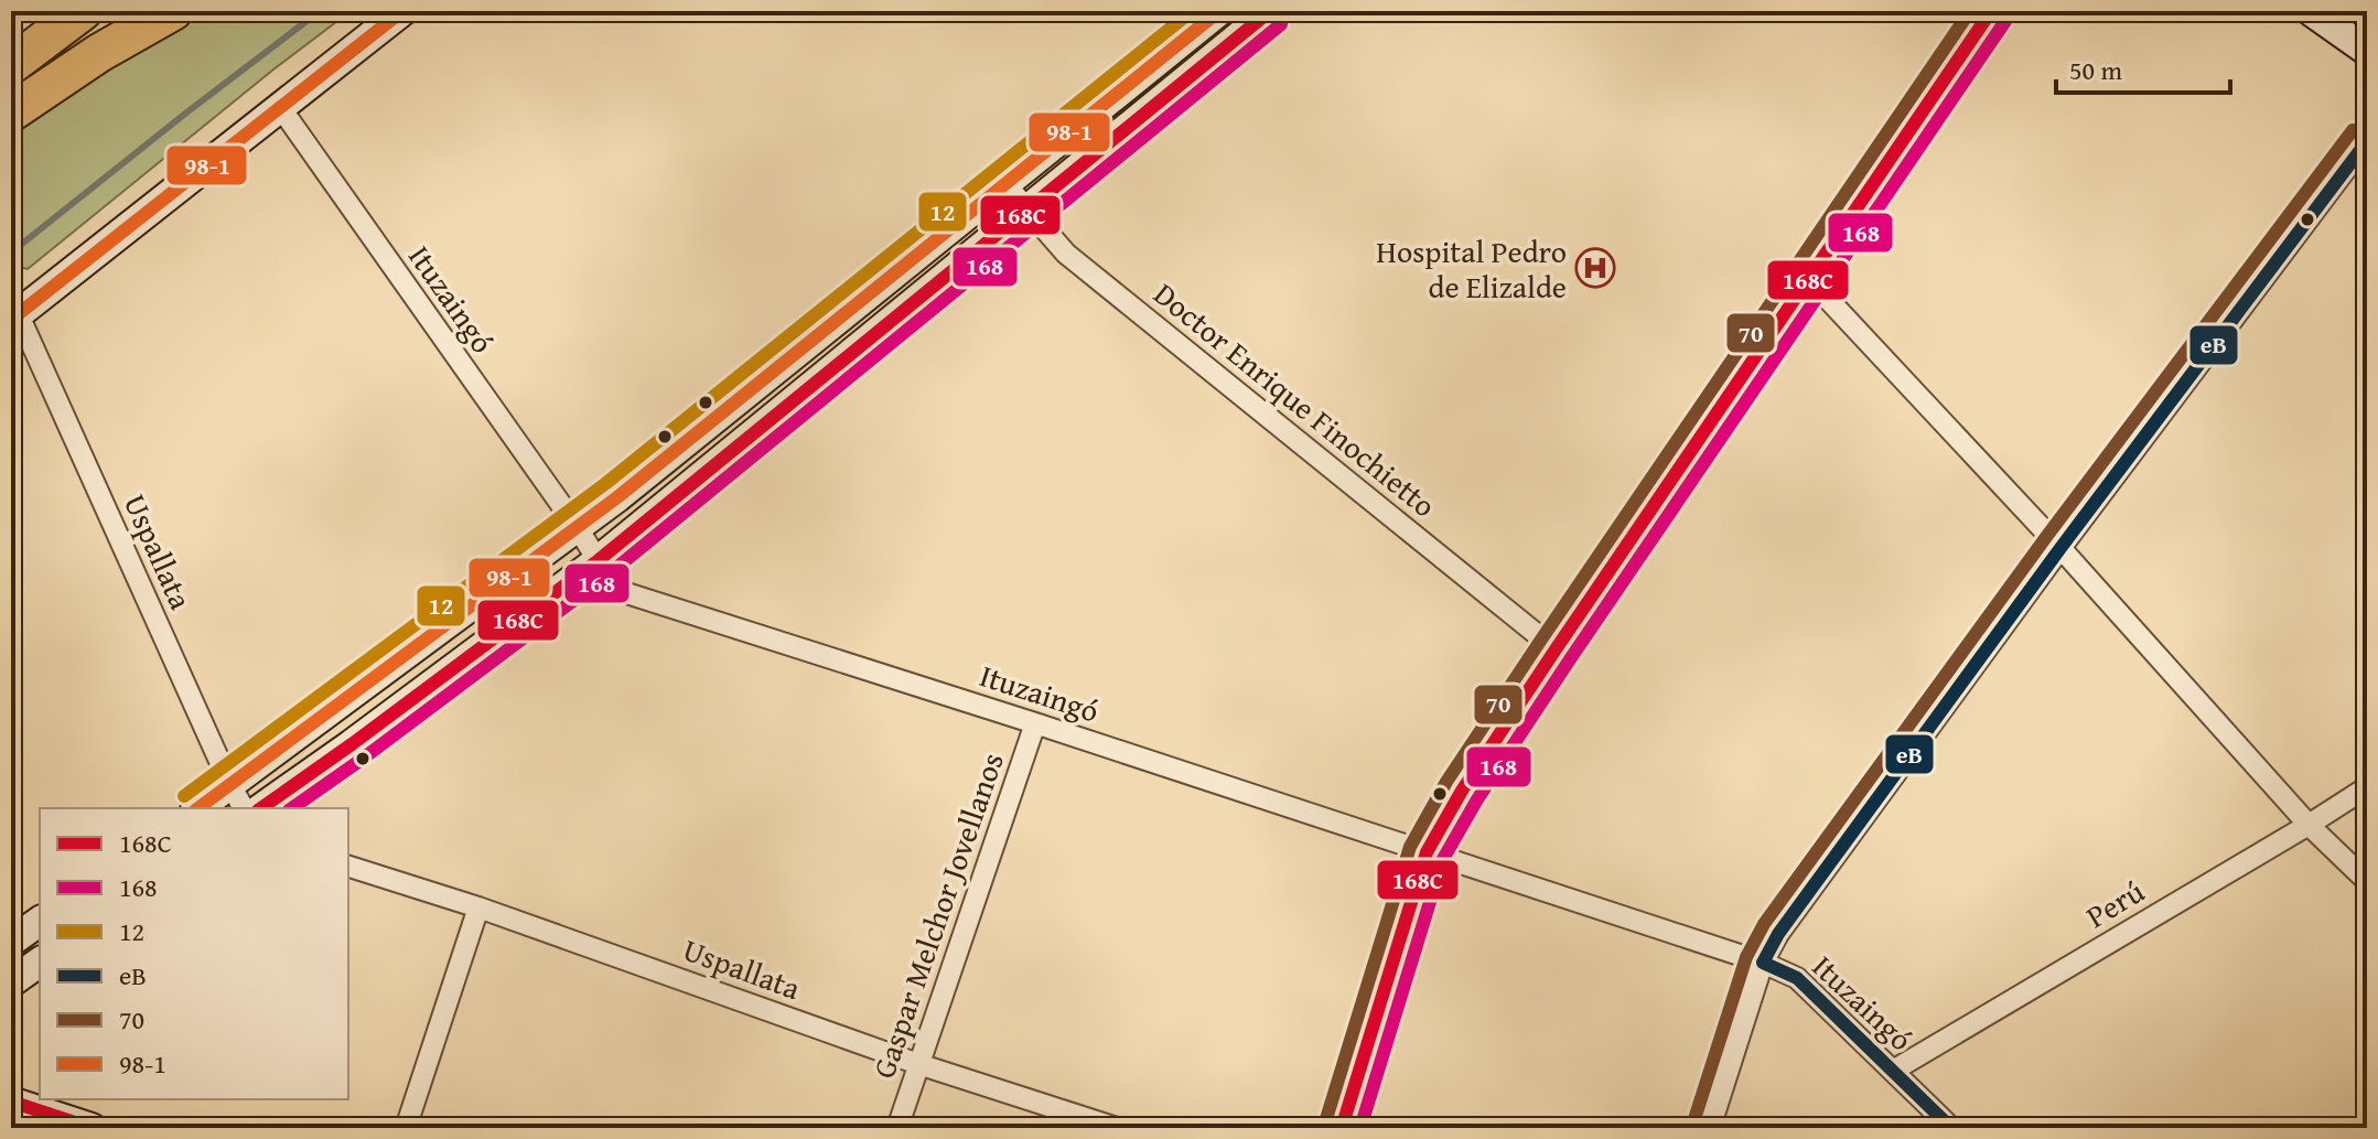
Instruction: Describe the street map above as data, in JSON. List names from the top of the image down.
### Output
{
  "streets": {
    "street": [
      "Ituzaingó",
      "Doctor Enrique Finochietto",
      "Uspallata",
      "Perú",
      "Gaspar Melchor Jovellanos"
    ]
  },
  "crossings": [
    ["Ituzaingó", "Perú"],
    ["Ituzaingó", "Gaspar Melchor Jovellanos"],
    ["Uspallata", "Gaspar Melchor Jovellanos"]
  ],
  "places": {
    "hospital": ["Hospital Pedro de Elizalde"]
  },
  "lines": [
    "transit line 168C",
    "transit line 12",
    "transit line 70",
    "transit line 98-1",
    "transit line 168",
    "transit line eB"
  ],
  "legend": [
    "168C",
    "168",
    "12",
    "eB",
    "70",
    "98-1"
  ],
  "scale_bar": "50 m"
}
